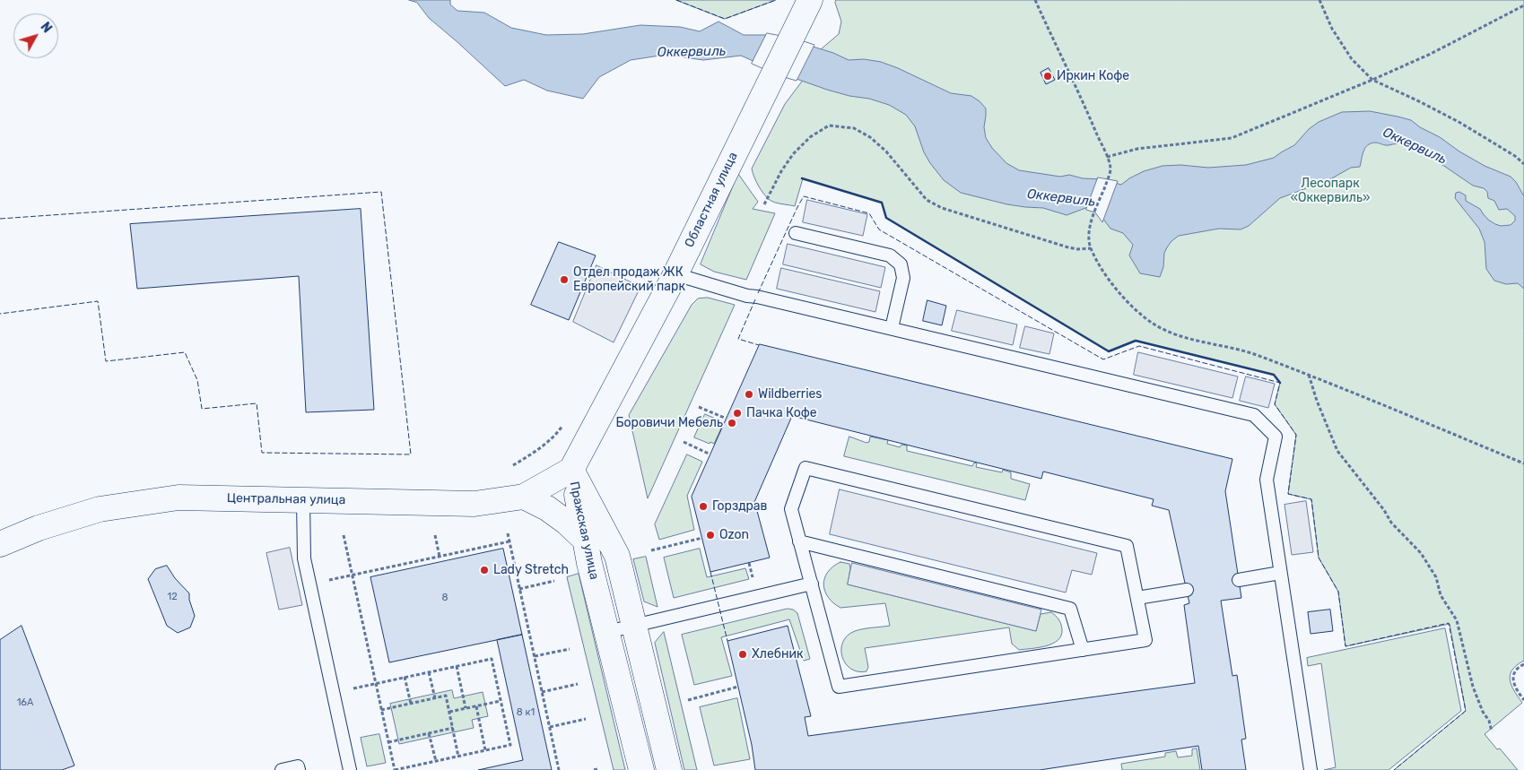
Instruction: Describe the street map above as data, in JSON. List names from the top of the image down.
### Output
{
  "streets": {
    "street": ["Областная улица", "Центральная улица", "Пражская улица"]
  },
  "crossings": [
    ["Областная улица", "Центральная улица"],
    ["Областная улица", "Пражская улица"],
    ["Центральная улица", "Пражская улица"]
  ],
  "water": ["Оккервиль"],
  "parks": ["Лесопарк «Оккервиль»"],
  "places": [
    "Иркин Кофе",
    "Отдел продаж ЖК Европейский парк",
    "Wildberries",
    "Пачка Кофе",
    "Боровичи Мебель",
    "Горздрав",
    "Ozon",
    "Lady Stretch",
    "Хлебник"
  ],
  "house_numbers": [
    "12",
    "8",
    "16А",
    "8 к1"
  ],
  "north": "top right"
}
